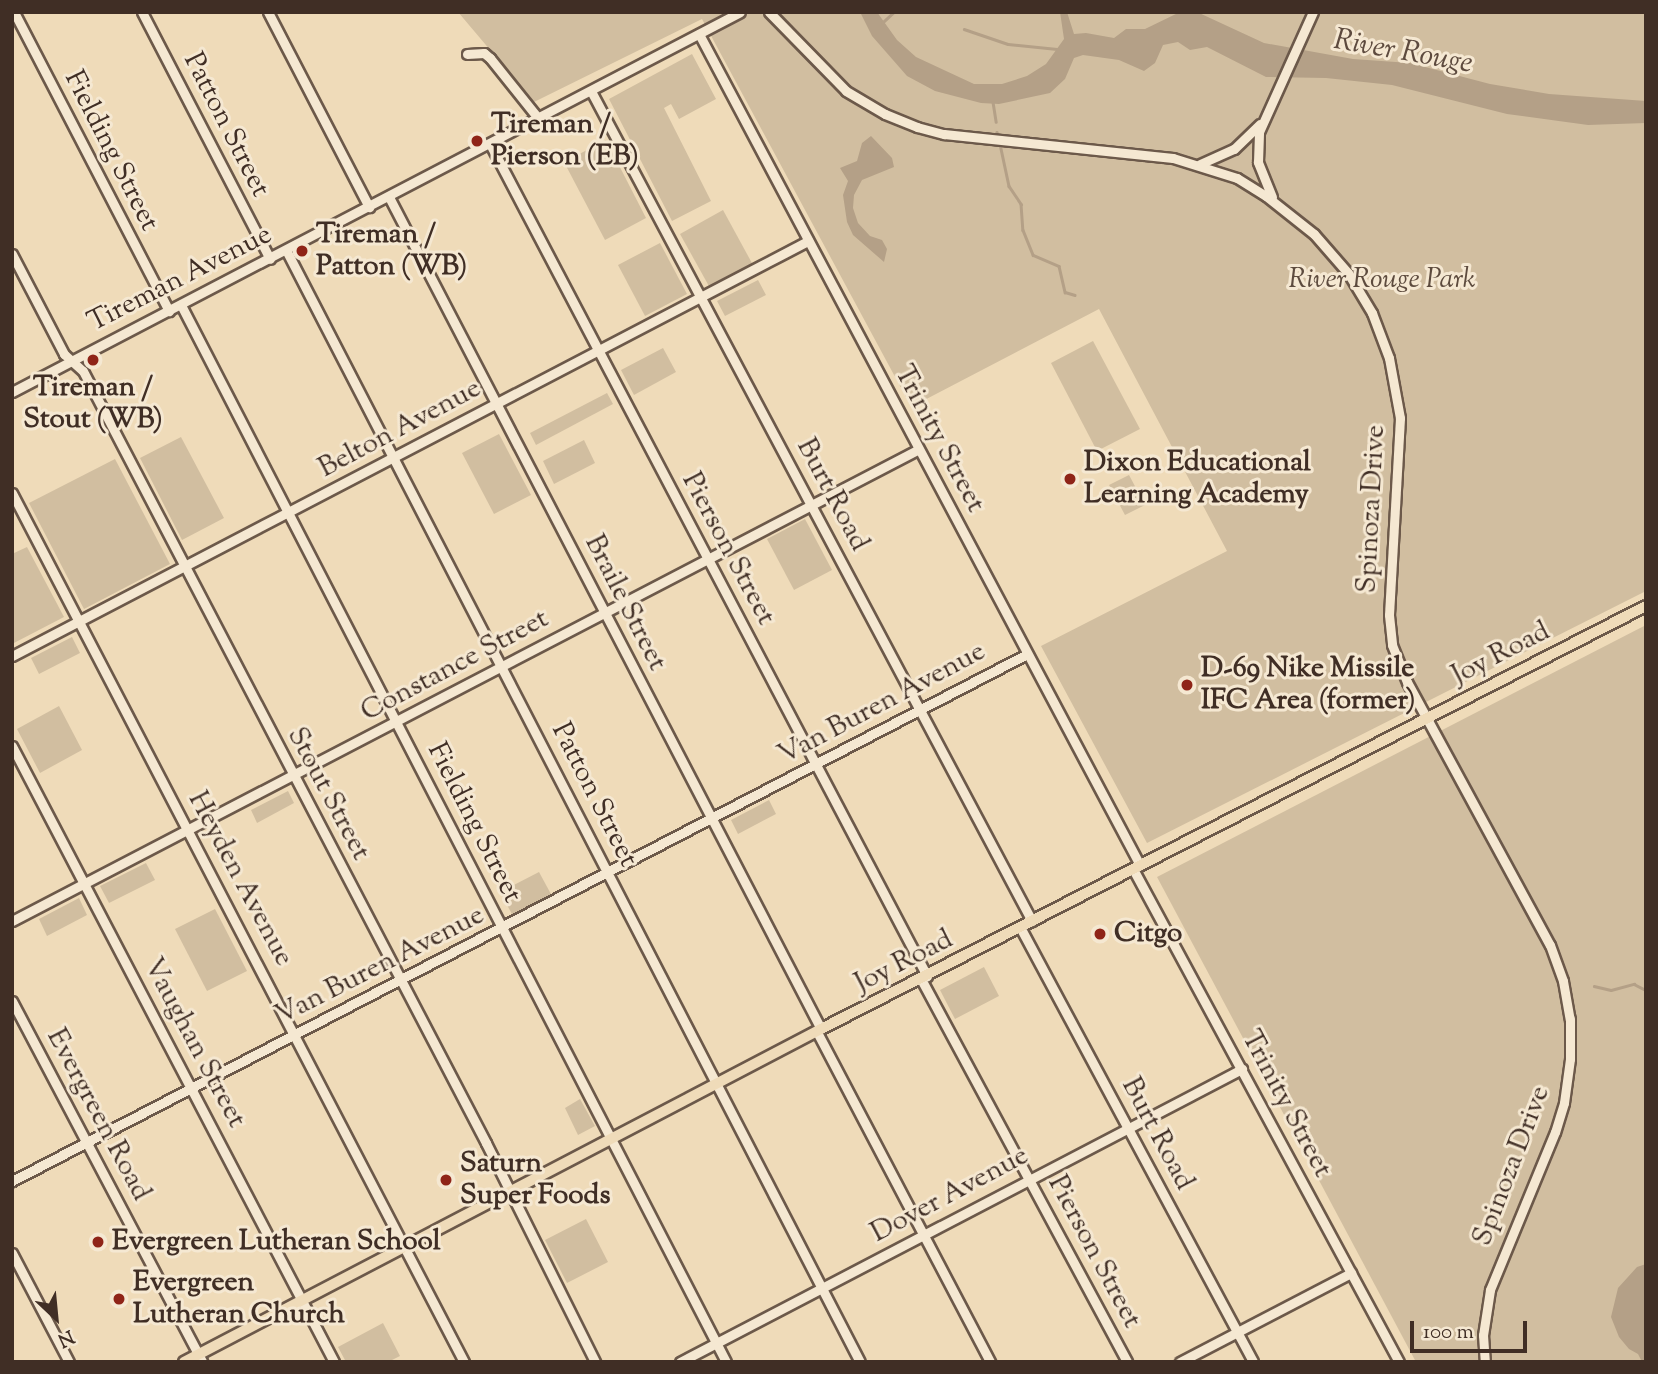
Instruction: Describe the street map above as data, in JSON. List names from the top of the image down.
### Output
{
  "streets": {
    "main road": ["Joy Road"],
    "street": [
      "Patton Street",
      "Fielding Street",
      "Tireman Avenue",
      "Belton Avenue",
      "Trinity Street",
      "Burt Road",
      "Spinoza Drive",
      "Pierson Street",
      "Braile Street",
      "Constance Street",
      "Van Buren Avenue",
      "Stout Street",
      "Heyden Avenue",
      "Vaughan Street",
      "Evergreen Road",
      "Dover Avenue"
    ]
  },
  "crossings": [
    ["Patton Street", "Tireman Avenue"],
    ["Patton Street", "Belton Avenue"],
    ["Patton Street", "Joy Road"],
    ["Patton Street", "Constance Street"],
    ["Patton Street", "Van Buren Avenue"],
    ["Patton Street", "Dover Avenue"],
    ["Fielding Street", "Tireman Avenue"],
    ["Fielding Street", "Belton Avenue"],
    ["Fielding Street", "Joy Road"],
    ["Fielding Street", "Constance Street"],
    ["Fielding Street", "Van Buren Avenue"],
    ["Fielding Street", "Dover Avenue"],
    ["Tireman Avenue", "Braile Street"],
    ["Tireman Avenue", "Stout Street"],
    ["Belton Avenue", "Trinity Street"],
    ["Belton Avenue", "Burt Road"],
    ["Belton Avenue", "Pierson Street"],
    ["Belton Avenue", "Braile Street"],
    ["Belton Avenue", "Stout Street"],
    ["Belton Avenue", "Heyden Avenue"],
    ["Trinity Street", "Joy Road"],
    ["Trinity Street", "Constance Street"],
    ["Trinity Street", "Van Buren Avenue"],
    ["Trinity Street", "Dover Avenue"],
    ["Burt Road", "Joy Road"],
    ["Burt Road", "Constance Street"],
    ["Burt Road", "Van Buren Avenue"],
    ["Burt Road", "Dover Avenue"],
    ["Spinoza Drive", "Joy Road"],
    ["Pierson Street", "Joy Road"],
    ["Pierson Street", "Constance Street"],
    ["Pierson Street", "Van Buren Avenue"],
    ["Pierson Street", "Dover Avenue"],
    ["Braile Street", "Joy Road"],
    ["Braile Street", "Constance Street"],
    ["Braile Street", "Van Buren Avenue"],
    ["Braile Street", "Dover Avenue"],
    ["Joy Road", "Stout Street"],
    ["Joy Road", "Heyden Avenue"],
    ["Joy Road", "Vaughan Street"],
    ["Joy Road", "Evergreen Road"],
    ["Constance Street", "Stout Street"],
    ["Constance Street", "Heyden Avenue"],
    ["Constance Street", "Vaughan Street"],
    ["Van Buren Avenue", "Stout Street"],
    ["Van Buren Avenue", "Heyden Avenue"],
    ["Van Buren Avenue", "Vaughan Street"],
    ["Van Buren Avenue", "Evergreen Road"]
  ],
  "water": ["River Rouge"],
  "parks": ["River Rouge Park"],
  "places": [
    "Tireman / Pierson (EB)",
    "Tireman / Patton (WB)",
    "Tireman / Stout (WB)",
    "Dixon Educational Learning Academy",
    "D-69 Nike Missile IFC Area (former)",
    "Citgo",
    "Saturn Super Foods",
    "Evergreen Lutheran School",
    "Evergreen Lutheran Church"
  ],
  "scale_bar": "100 m",
  "north": "bottom right"
}
